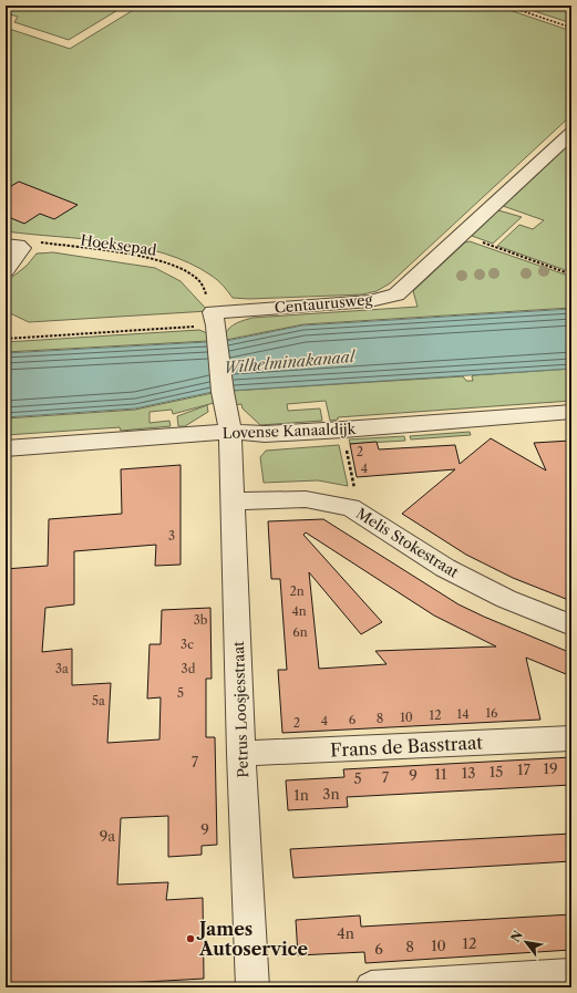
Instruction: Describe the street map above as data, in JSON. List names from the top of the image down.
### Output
{
  "streets": {
    "street": [
      "Centaurusweg",
      "Lovense Kanaaldijk",
      "Melis Stokestraat",
      "Petrus Loosjesstraat",
      "Frans de Basstraat"
    ],
    "path": ["Hoeksepad"]
  },
  "crossings": [
    ["Hoeksepad", "Centaurusweg"],
    ["Lovense Kanaaldijk", "Petrus Loosjesstraat"],
    ["Melis Stokestraat", "Petrus Loosjesstraat"],
    ["Petrus Loosjesstraat", "Frans de Basstraat"]
  ],
  "water": ["Wilhelminakanaal"],
  "places": ["James Autoservice"],
  "house_numbers": [
    "2",
    "4",
    "3",
    "2n",
    "4n",
    "3b",
    "6n",
    "3c",
    "3a",
    "3d",
    "5",
    "5a",
    "16",
    "14",
    "12",
    "10",
    "8",
    "6",
    "4",
    "2",
    "7",
    "19",
    "17",
    "15",
    "13",
    "11",
    "9",
    "7",
    "5",
    "3n",
    "1n",
    "9",
    "9a",
    "4n",
    "12",
    "10",
    "8",
    "6"
  ],
  "north": "top left"
}
